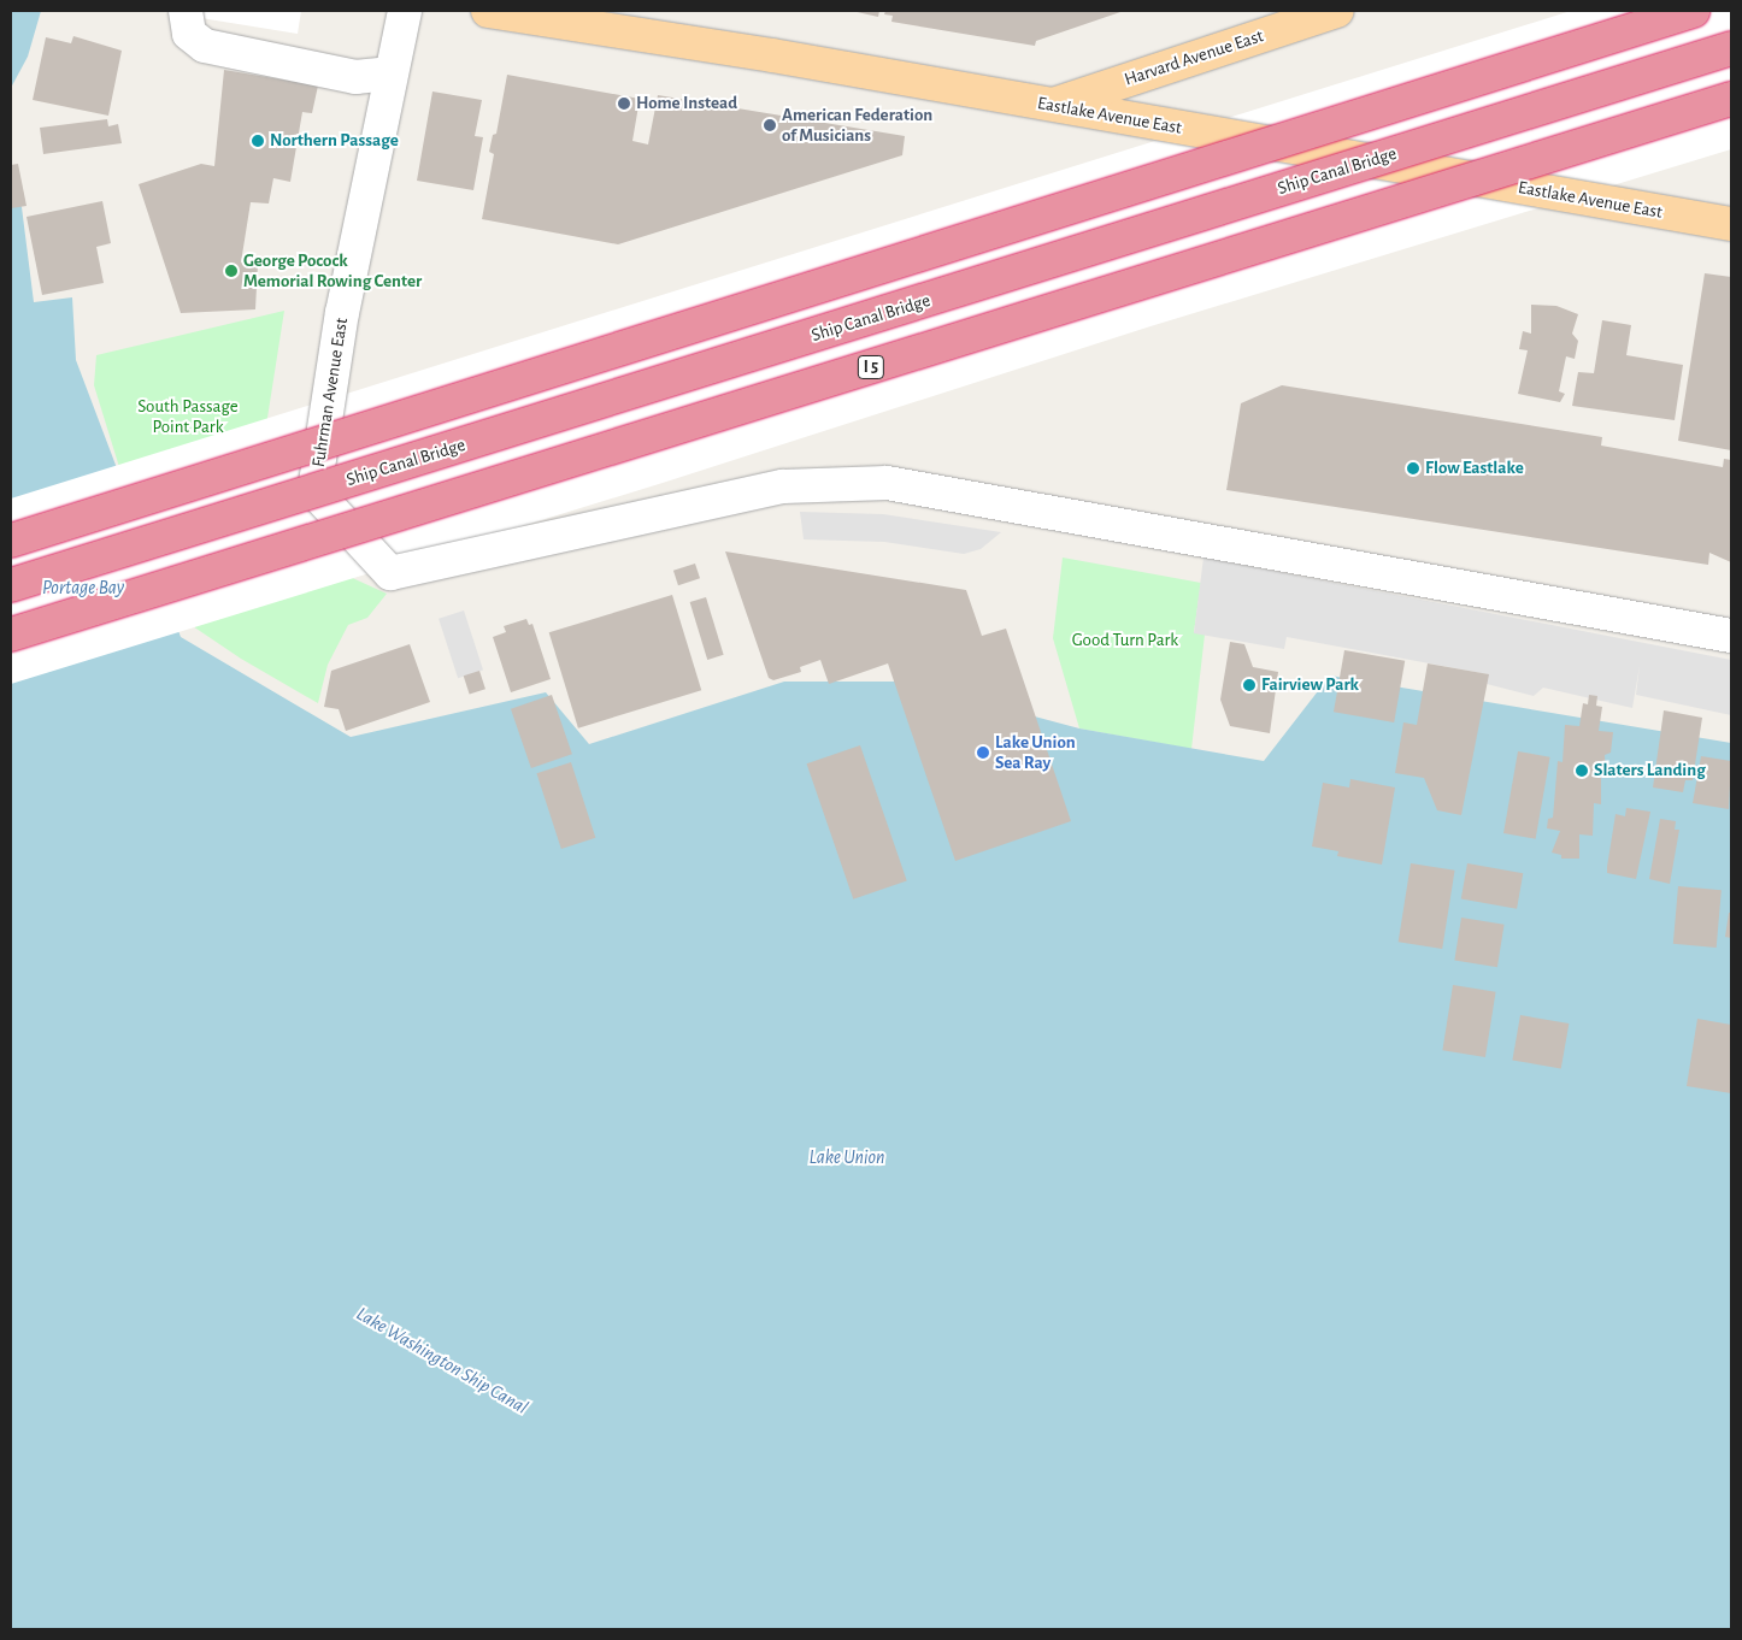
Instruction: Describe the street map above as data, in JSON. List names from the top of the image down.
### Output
{
  "streets": {
    "highway": ["Ship Canal Bridge", "I 5"],
    "main road": ["Harvard Avenue East", "Eastlake Avenue East"],
    "street": ["Fuhrman Avenue East"]
  },
  "crossings": [
    ["Harvard Avenue East", "Eastlake Avenue East"]
  ],
  "water": ["Portage Bay", "Lake Union", "Lake Washington Ship Canal"],
  "parks": ["South Passage Point Park", "Good Turn Park"],
  "places": [
    "Home Instead",
    "American Federation of Musicians",
    "Northern Passage",
    "George Pocock Memorial Rowing Center",
    "Flow Eastlake",
    "Fairview Park",
    "Lake Union Sea Ray",
    "Slaters Landing"
  ]
}
